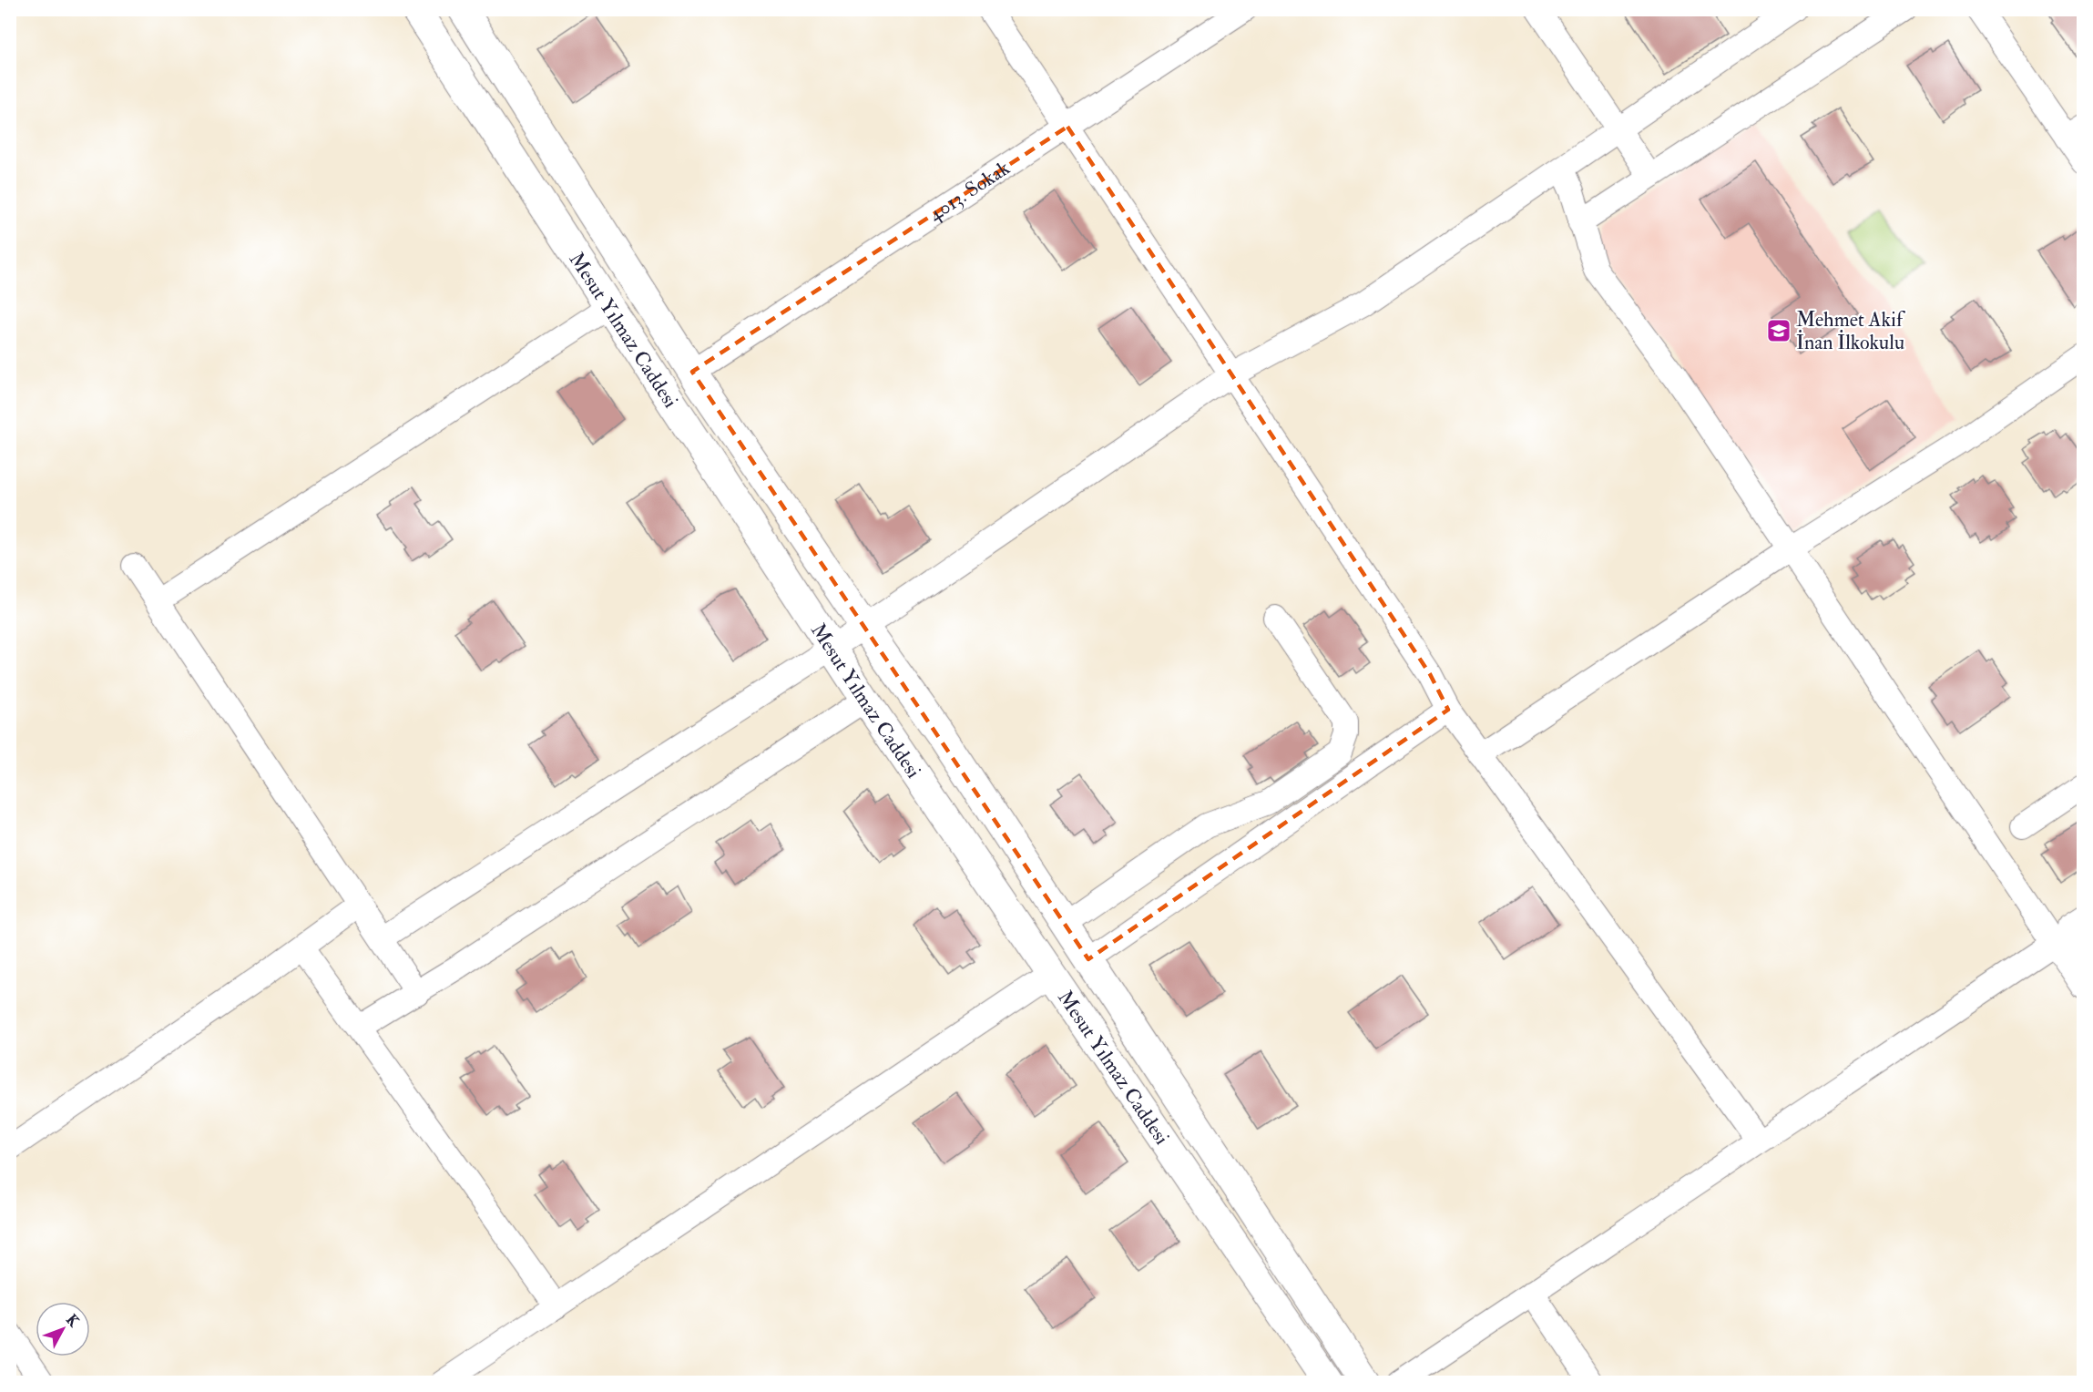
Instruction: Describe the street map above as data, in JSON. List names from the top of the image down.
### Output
{
  "streets": {
    "main road": ["Mesut Yılmaz Caddesi"],
    "street": ["4013. Sokak"]
  },
  "crossings": [
    ["4013. Sokak", "Mesut Yılmaz Caddesi"]
  ],
  "places": {
    "school or university": ["Mehmet Akif İnan İlkokulu"]
  },
  "north": "top right"
}
